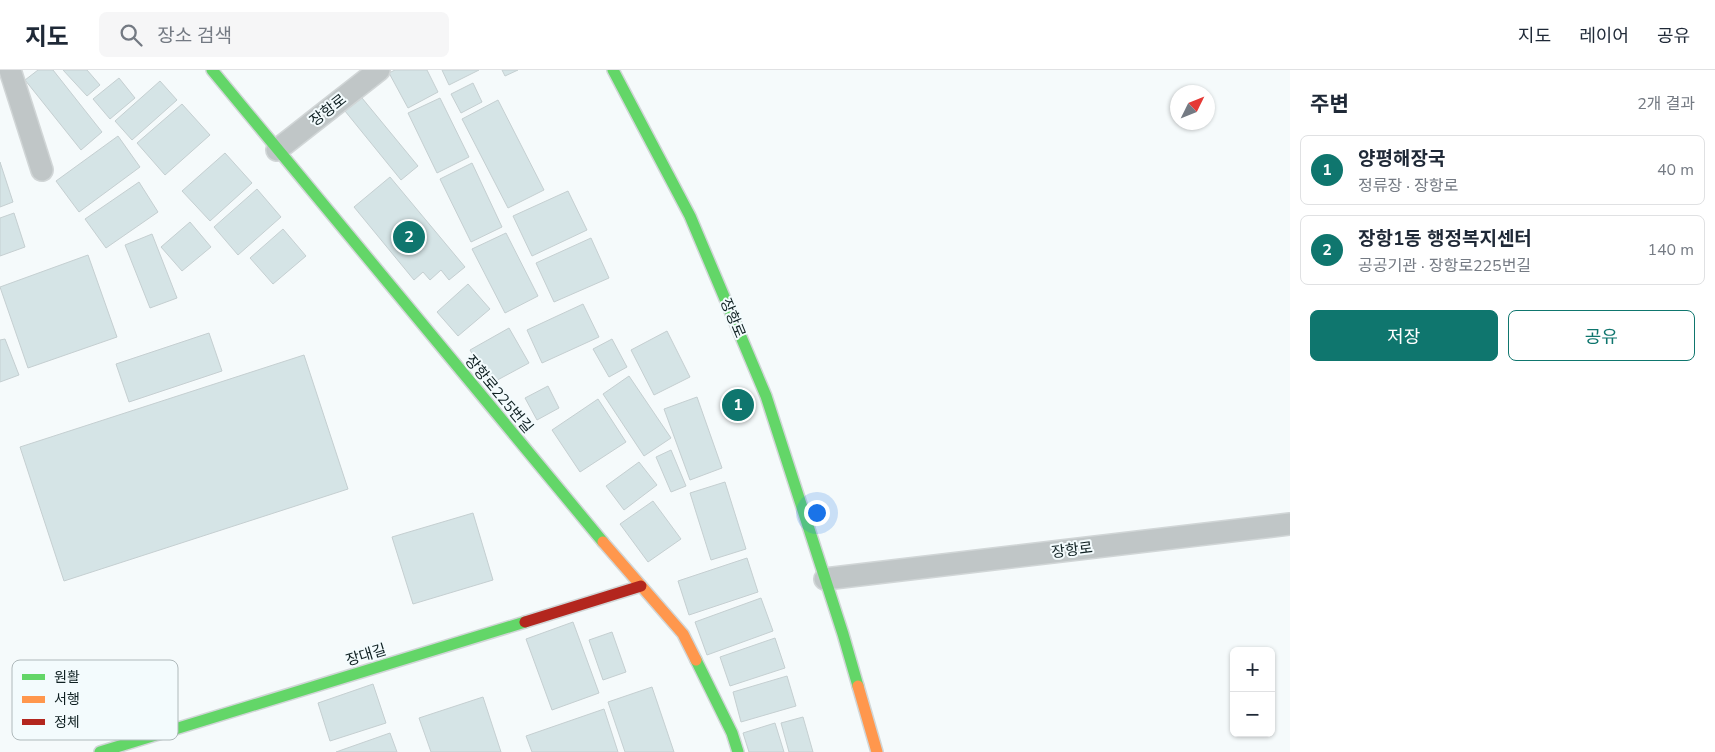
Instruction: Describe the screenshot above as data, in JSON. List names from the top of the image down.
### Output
{
  "streets": {
    "street": ["장항로", "장항로225번길", "장대길"]
  },
  "crossings": [
    ["장항로", "장항로225번길"],
    ["장항로225번길", "장대길"]
  ],
  "legend": ["원활", "서행", "정체"],
  "north": "top right",
  "page": {
    "header": "지도",
    "search": "장소 검색",
    "nav": ["지도", "레이어", "공유"],
    "heading": ["주변", "2개 결과"],
    "list": [
      {
        "mark": "1",
        "name": "양평해장국",
        "note": "정류장 · 장항로",
        "value": "40 m"
      },
      {
        "mark": "2",
        "name": "장항1동 행정복지센터",
        "note": "공공기관 · 장항로225번길",
        "value": "140 m"
      }
    ],
    "pins": ["2", "1"],
    "buttons": ["저장", "공유"],
    "map_buttons": ["+", "−"]
  }
}
